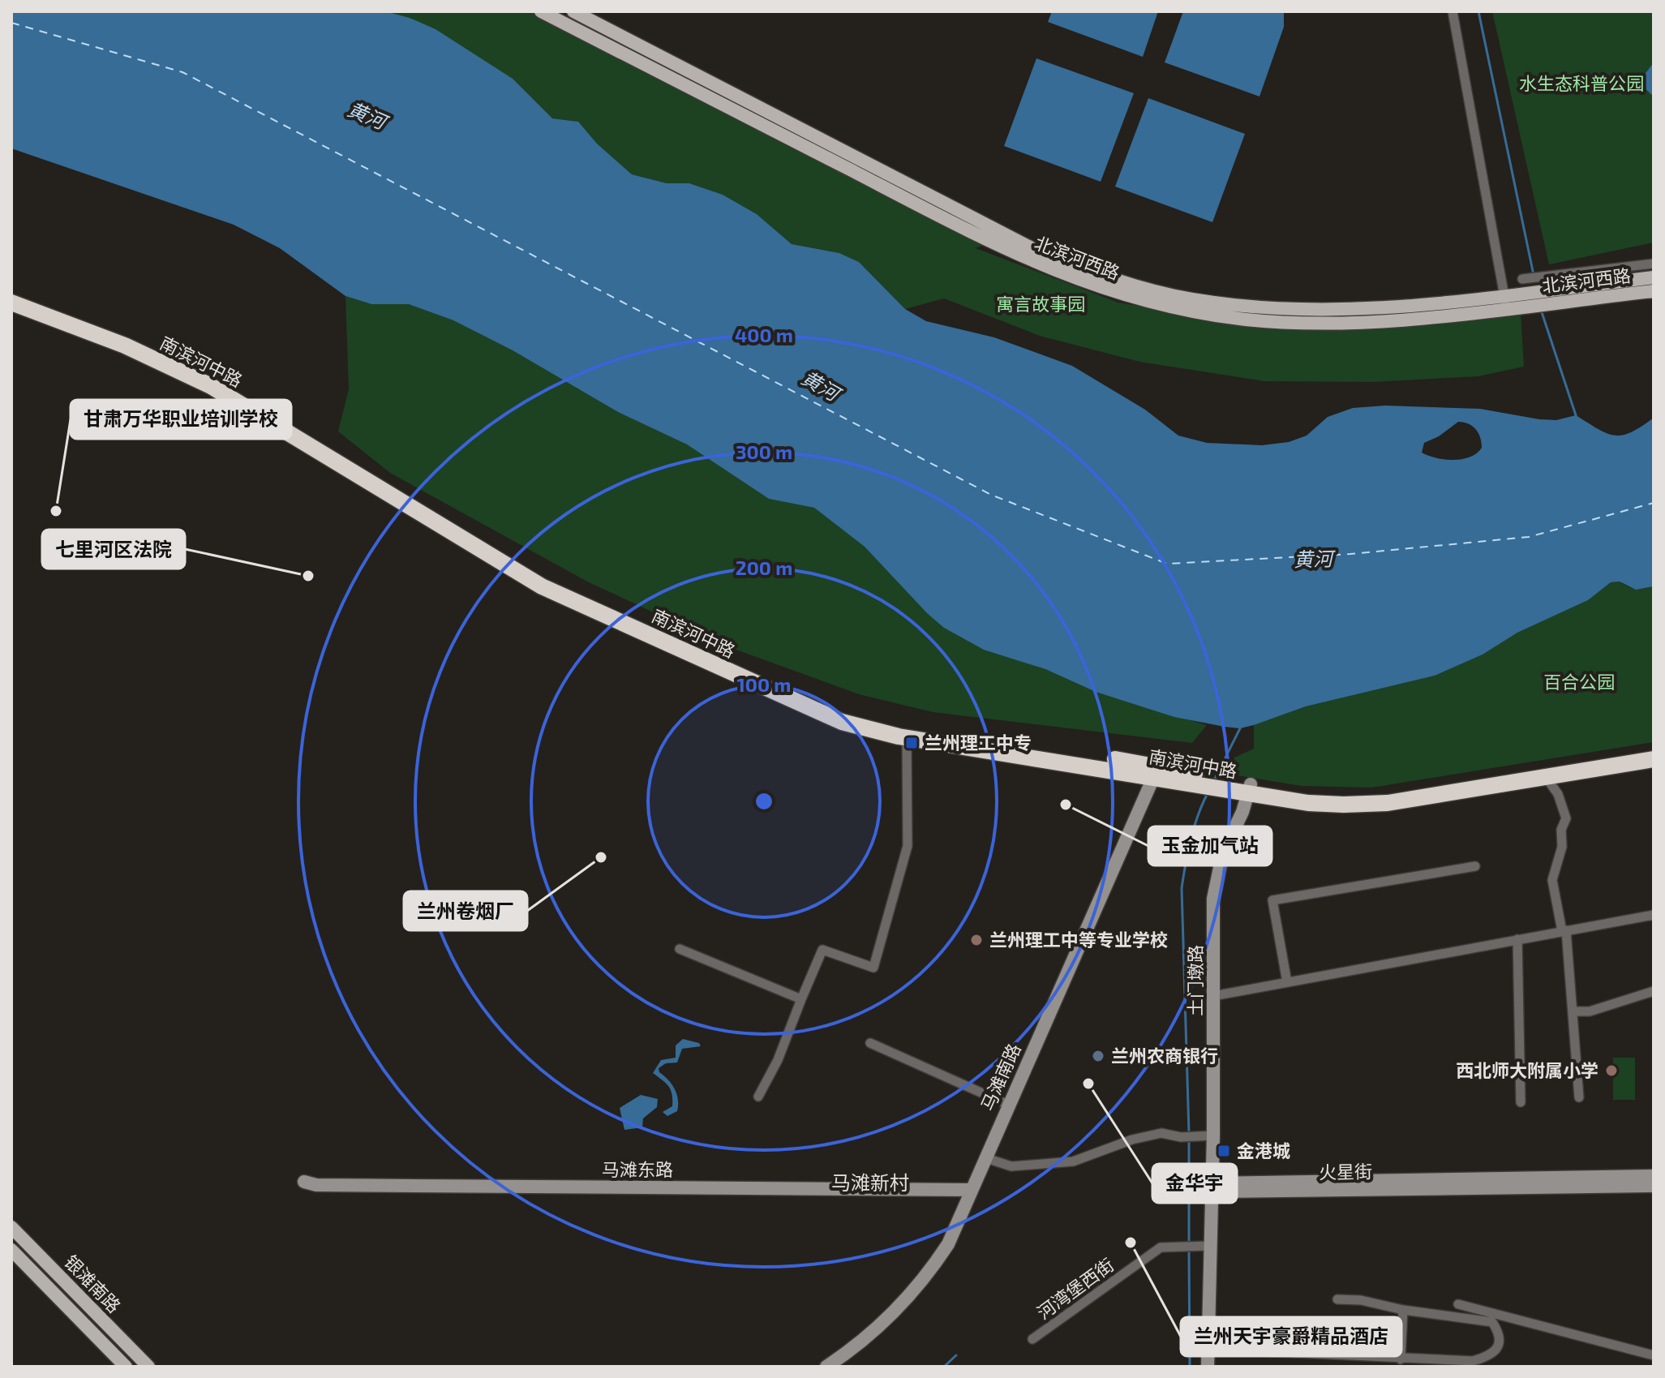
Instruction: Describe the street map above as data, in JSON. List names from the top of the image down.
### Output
{
  "streets": {
    "highway": ["南滨河中路"],
    "main road": ["北滨河西路", "银滩南路"],
    "street": [
      "土门墩路",
      "马滩南路",
      "马滩东路",
      "火星街",
      "河湾堡西街"
    ]
  },
  "crossings": [
    ["南滨河中路", "土门墩路"],
    ["南滨河中路", "马滩南路"],
    ["土门墩路", "火星街"],
    ["土门墩路", "河湾堡西街"],
    ["马滩南路", "马滩东路"]
  ],
  "districts": ["马滩新村"],
  "water": ["黄河"],
  "parks": ["水生态科普公园", "寓言故事园", "百合公园"],
  "places": {
    "other": [
      "甘肃万华职业培训学校",
      "七里河区法院",
      "玉金加气站",
      "兰州卷烟厂",
      "兰州理工中等专业学校",
      "兰州农商银行",
      "西北师大附属小学",
      "金华宇",
      "兰州天宇豪爵精品酒店"
    ],
    "transit": ["兰州理工中专", "金港城"]
  },
  "rings": [
    "400 m",
    "300 m",
    "200 m",
    "100 m"
  ]
}
